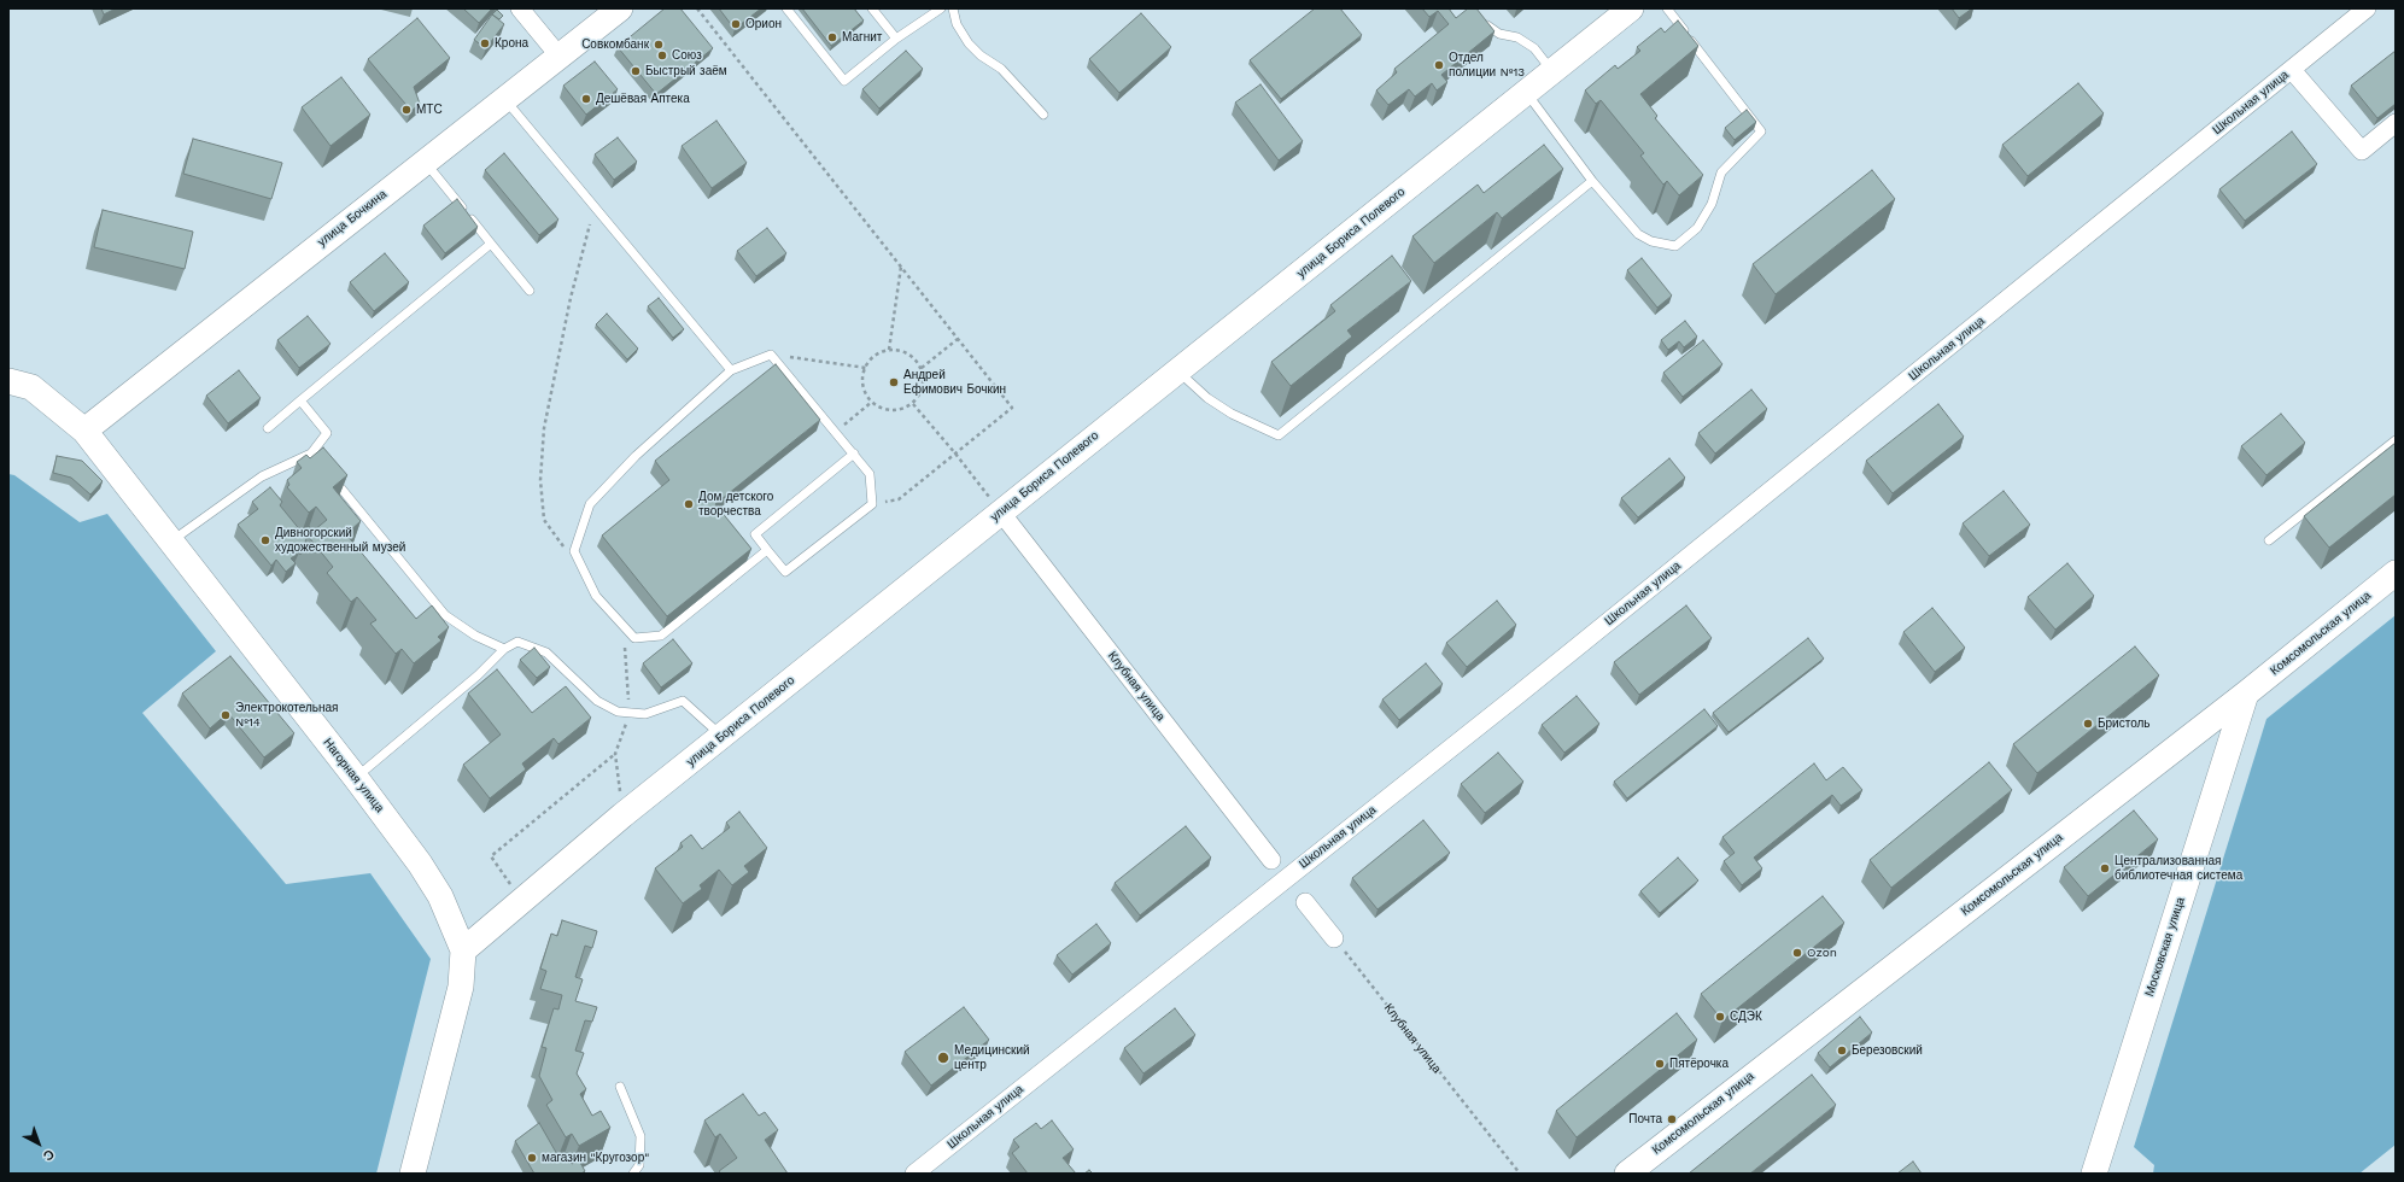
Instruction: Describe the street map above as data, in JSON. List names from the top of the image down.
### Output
{
  "streets": {
    "main road": [
      "улица Бочкина",
      "улица Бориса Полевого",
      "Комсомольская улица",
      "Нагорная улица",
      "Московская улица"
    ],
    "street": ["Школьная улица", "Клубная улица"]
  },
  "crossings": [
    ["улица Бочкина", "Нагорная улица"],
    ["улица Бориса Полевого", "Клубная улица"],
    ["улица Бориса Полевого", "Нагорная улица"],
    ["Комсомольская улица", "Московская улица"]
  ],
  "places": [
    "Орион",
    "Магнит",
    "Крона",
    "Совкомбанк",
    "Союз",
    "Отдел полиции №13",
    "Быстрый заём",
    "Дешёвая Аптека",
    "МТС",
    "Андрей Ефимович Бочкин",
    "Дом детского творчества",
    "Дивногорский художественный музей",
    "Электрокотельная №14",
    "Бристоль",
    "Централизованная библиотечная система",
    "Ozon",
    "СДЭК",
    "Березовский",
    "Медицинский центр",
    "Пятёрочка",
    "Почта",
    "магазин \"Кругозор\""
  ],
  "north": "bottom right"
}
